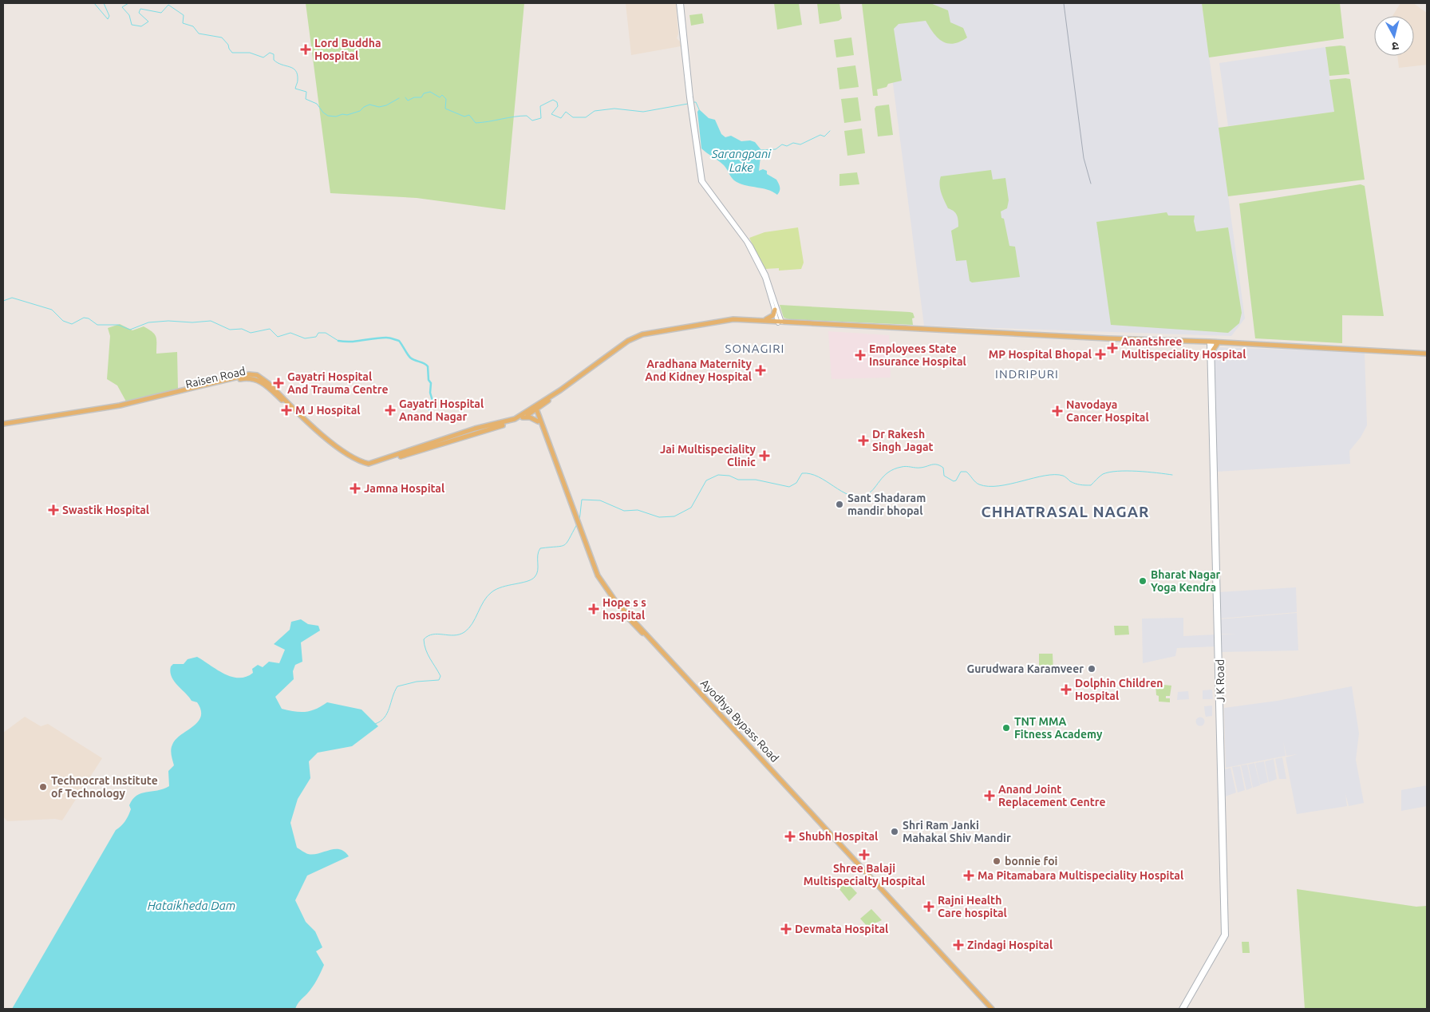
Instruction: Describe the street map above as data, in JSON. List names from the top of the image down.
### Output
{
  "streets": {
    "main road": ["Raisen Road", "J K Road", "Ayodhya Bypass Road"]
  },
  "crossings": [
    ["Raisen Road", "Ayodhya Bypass Road"]
  ],
  "districts": ["SONAGIRI", "INDRIPURI", "CHHATRASAL NAGAR"],
  "water": ["Sarangpani Lake", "Hataikheda Dam"],
  "places": {
    "health": [
      "Lord Buddha Hospital",
      "Anantshree Multispeciality Hospital",
      "MP Hospital Bhopal",
      "Employees State Insurance Hospital",
      "Aradhana Maternity And Kidney Hospital",
      "Gayatri Hospital And Trauma Centre",
      "M J Hospital",
      "Gayatri Hospital Anand Nagar",
      "Navodaya Cancer Hospital",
      "Dr Rakesh Singh Jagat",
      "Jai Multispeciality Clinic",
      "Jamna Hospital",
      "Swastik Hospital",
      "Hope s s hospital",
      "Dolphin Children Hospital",
      "Anand Joint Replacement Centre",
      "Shubh Hospital",
      "Shree Balaji Multispecialty Hospital",
      "Ma Pitamabara Multispeciality Hospital",
      "Rajni Health Care hospital",
      "Devmata Hospital",
      "Zindagi Hospital"
    ],
    "other": [
      "Sant Shadaram mandir bhopal",
      "Bharat Nagar Yoga Kendra",
      "Gurudwara Karamveer",
      "TNT MMA Fitness Academy",
      "Technocrat Institute of Technology",
      "Shri Ram Janki Mahakal Shiv Mandir",
      "bonnie foi"
    ]
  },
  "north": "bottom"
}
